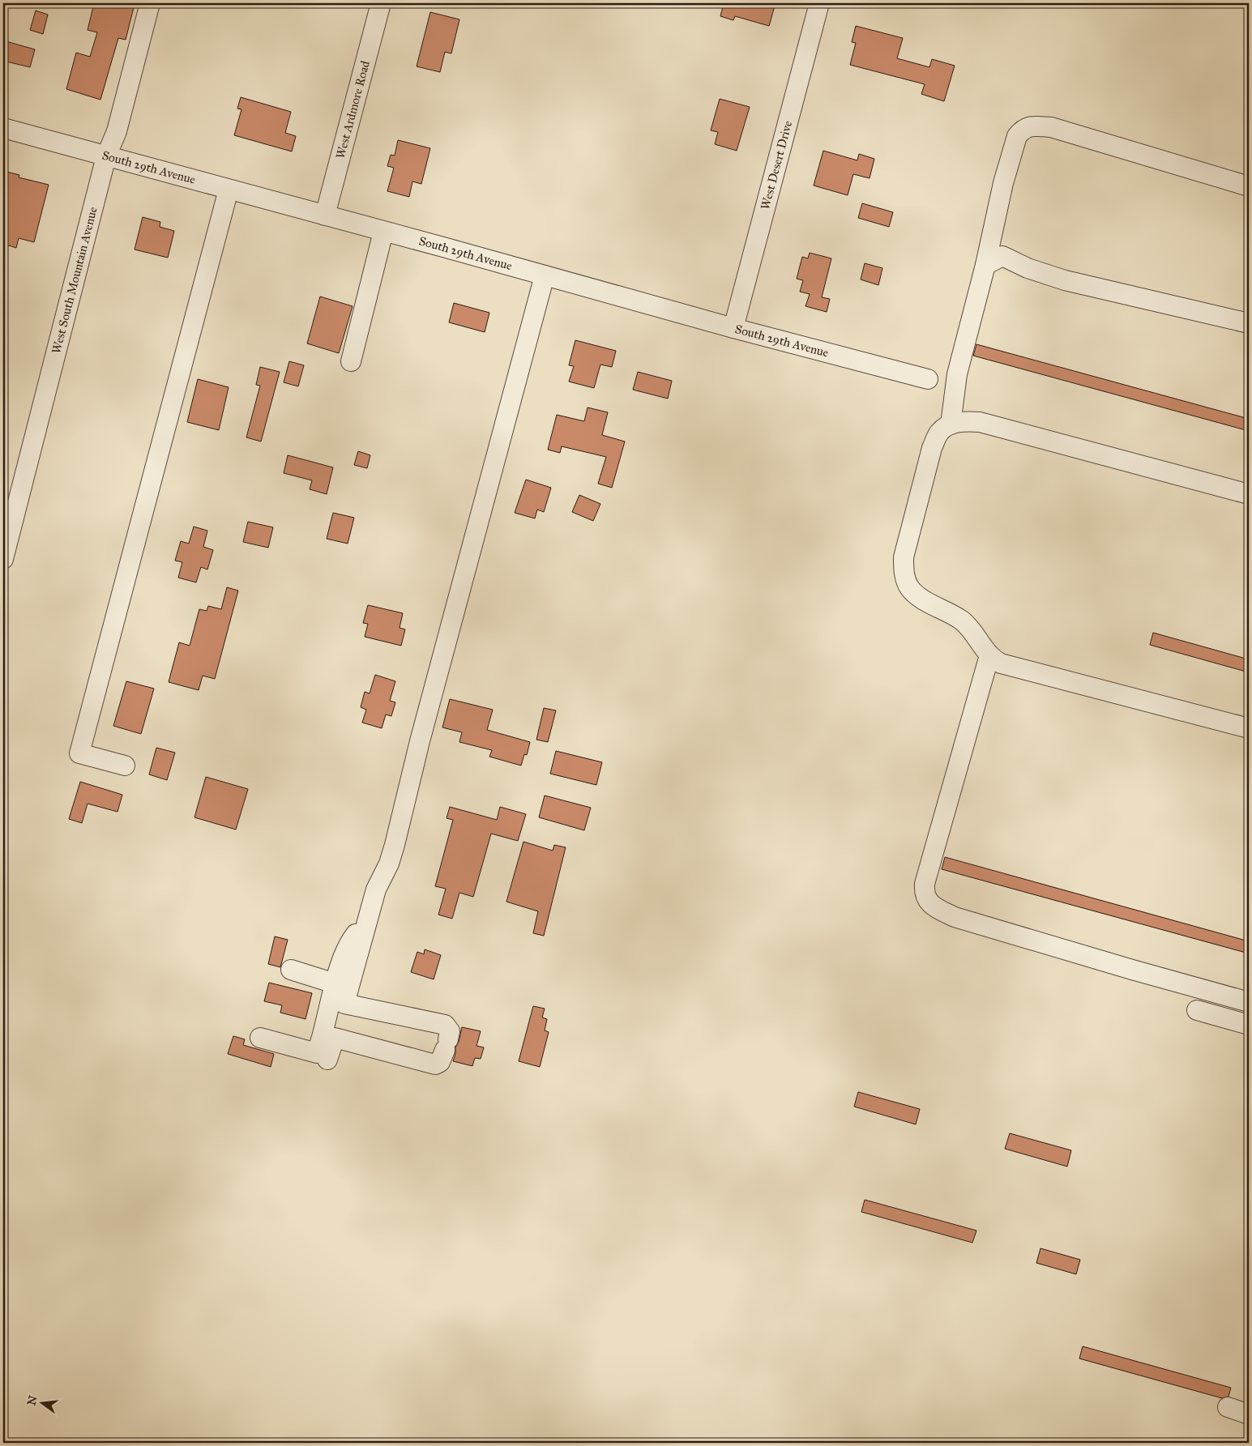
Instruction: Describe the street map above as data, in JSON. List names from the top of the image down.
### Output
{
  "streets": {
    "street": [
      "West Ardmore Road",
      "West Desert Drive",
      "South 29th Avenue",
      "West South Mountain Avenue"
    ]
  },
  "crossings": [
    ["West Ardmore Road", "South 29th Avenue"],
    ["West Desert Drive", "South 29th Avenue"],
    ["South 29th Avenue", "West South Mountain Avenue"]
  ],
  "north": "left"
}
